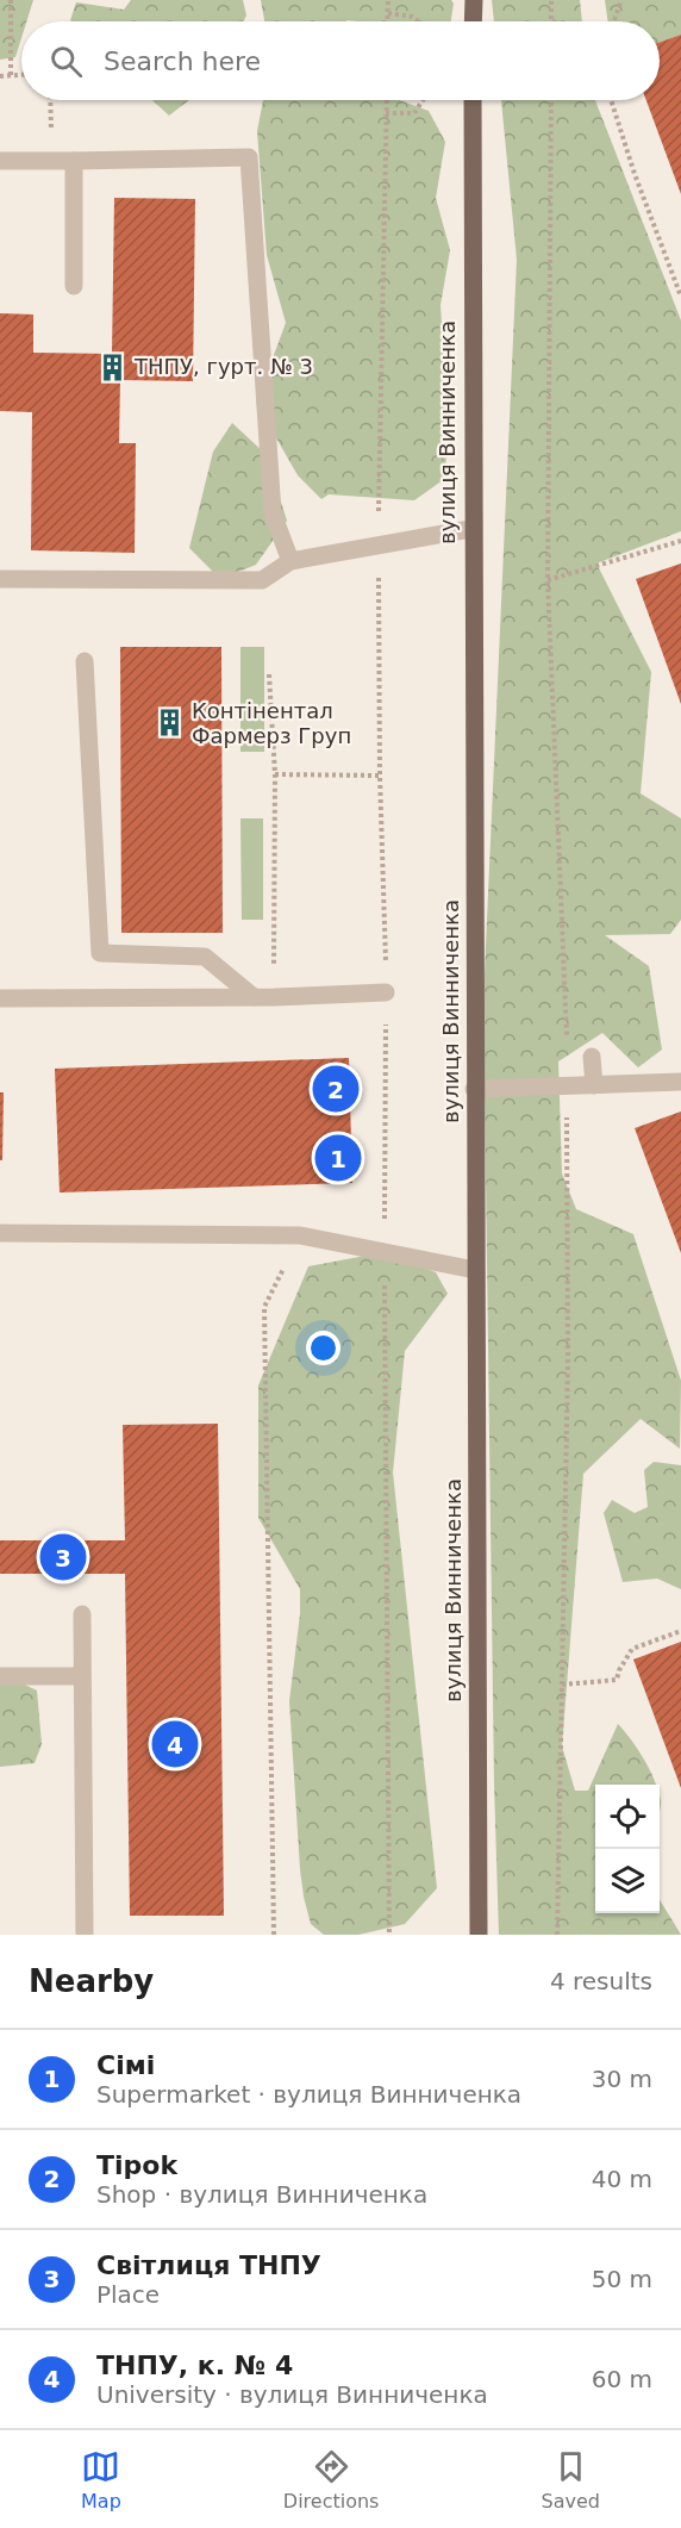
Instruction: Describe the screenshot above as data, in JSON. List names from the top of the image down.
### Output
{
  "streets": {
    "main road": ["вулиця Винниченка"]
  },
  "places": {
    "building": ["ТНПУ, гурт. № 3", "Контінентал Фармерз Груп"]
  },
  "page": {
    "search": "Search here",
    "pins": [
      "2",
      "1",
      "3",
      "4"
    ],
    "heading": ["Nearby", "4 results"],
    "list": [
      {
        "mark": "1",
        "name": "Сімі",
        "note": "Supermarket · вулиця Винниченка",
        "value": "30 m"
      },
      {
        "mark": "2",
        "name": "Tipok",
        "note": "Shop · вулиця Винниченка",
        "value": "40 m"
      },
      {
        "mark": "3",
        "name": "Світлиця ТНПУ",
        "note": "Place",
        "value": "50 m"
      },
      {
        "mark": "4",
        "name": "ТНПУ, к. № 4",
        "note": "University · вулиця Винниченка",
        "value": "60 m"
      }
    ],
    "nav": ["Map", "Directions", "Saved"]
  }
}
